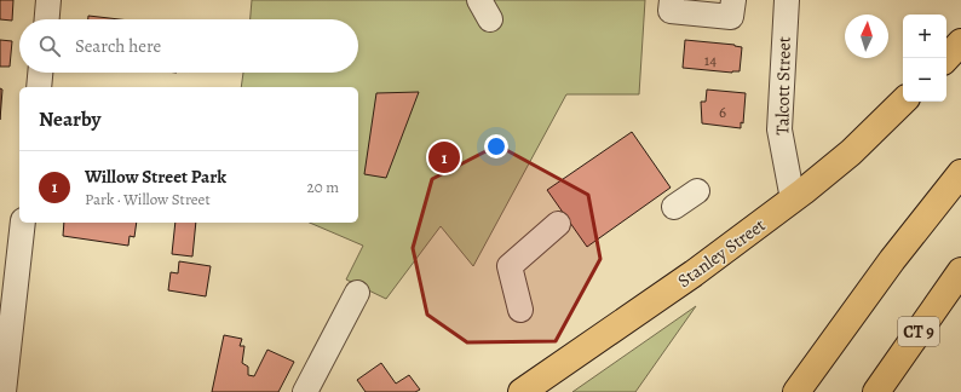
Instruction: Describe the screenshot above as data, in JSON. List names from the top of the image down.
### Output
{
  "streets": {
    "main road": ["Stanley Street", "CT 9"],
    "street": ["Talcott Street"]
  },
  "crossings": [
    ["Talcott Street", "Stanley Street"]
  ],
  "house_numbers": ["14", "6"],
  "north": "top",
  "page": {
    "map_buttons": ["+", "−"],
    "search": "Search here",
    "heading": "Nearby",
    "pins": "1",
    "list": [
      {
        "mark": "1",
        "name": "Willow Street Park",
        "note": "Park · Willow Street",
        "value": "20 m"
      }
    ]
  }
}
